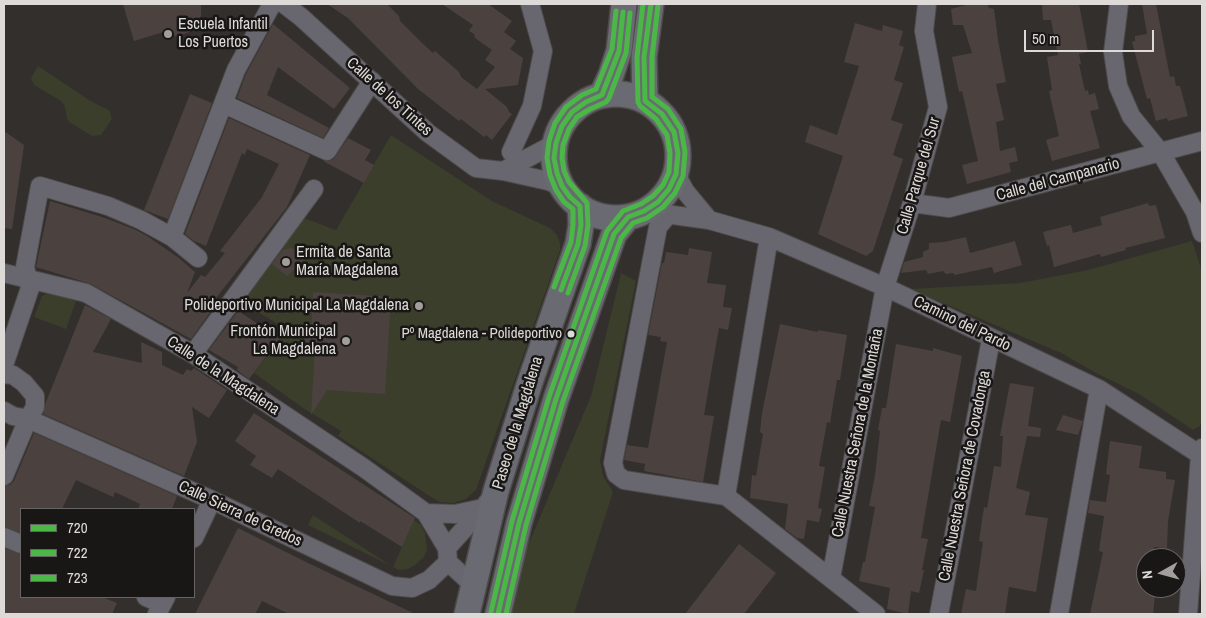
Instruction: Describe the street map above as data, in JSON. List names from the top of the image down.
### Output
{
  "streets": {
    "main road": ["Paseo de la Magdalena"],
    "street": [
      "Calle de los Tintes",
      "Calle Parque del Sur",
      "Calle del Campanario",
      "Camino del Pardo",
      "Calle de la Magdalena",
      "Calle Nuestra Señora de la Montaña",
      "Calle Nuestra Señora de Covadonga",
      "Calle Sierra de Gredos"
    ]
  },
  "crossings": [
    ["Calle de los Tintes", "Camino del Pardo"],
    ["Calle de los Tintes", "Paseo de la Magdalena"],
    ["Calle Parque del Sur", "Calle del Campanario"],
    ["Calle Parque del Sur", "Camino del Pardo"],
    ["Calle Parque del Sur", "Calle Nuestra Señora de la Montaña"],
    ["Camino del Pardo", "Paseo de la Magdalena"],
    ["Camino del Pardo", "Calle Nuestra Señora de la Montaña"],
    ["Camino del Pardo", "Calle Nuestra Señora de Covadonga"],
    ["Calle de la Magdalena", "Paseo de la Magdalena"],
    ["Calle de la Magdalena", "Calle Sierra de Gredos"]
  ],
  "places": [
    "Escuela Infantil Los Puertos",
    "Ermita de Santa María Magdalena",
    "Polideportivo Municipal La Magdalena",
    "Pº Magdalena - Polideportivo",
    "Frontón Municipal La Magdalena"
  ],
  "lines": ["transit line 720", "transit line 723", "transit line 722"],
  "legend": ["720", "722", "723"],
  "scale_bar": "50 m",
  "north": "left"
}
